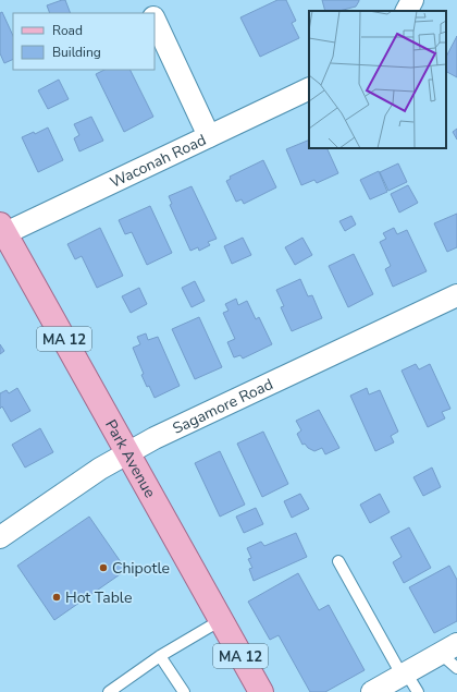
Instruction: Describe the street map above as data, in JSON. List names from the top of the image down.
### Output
{
  "streets": {
    "main road": ["MA 12", "Park Avenue"],
    "street": ["Waconah Road", "Sagamore Road"]
  },
  "crossings": [
    ["Waconah Road", "Park Avenue"],
    ["Sagamore Road", "Park Avenue"]
  ],
  "places": ["Chipotle", "Hot Table"],
  "legend": ["Road", "Building"]
}
